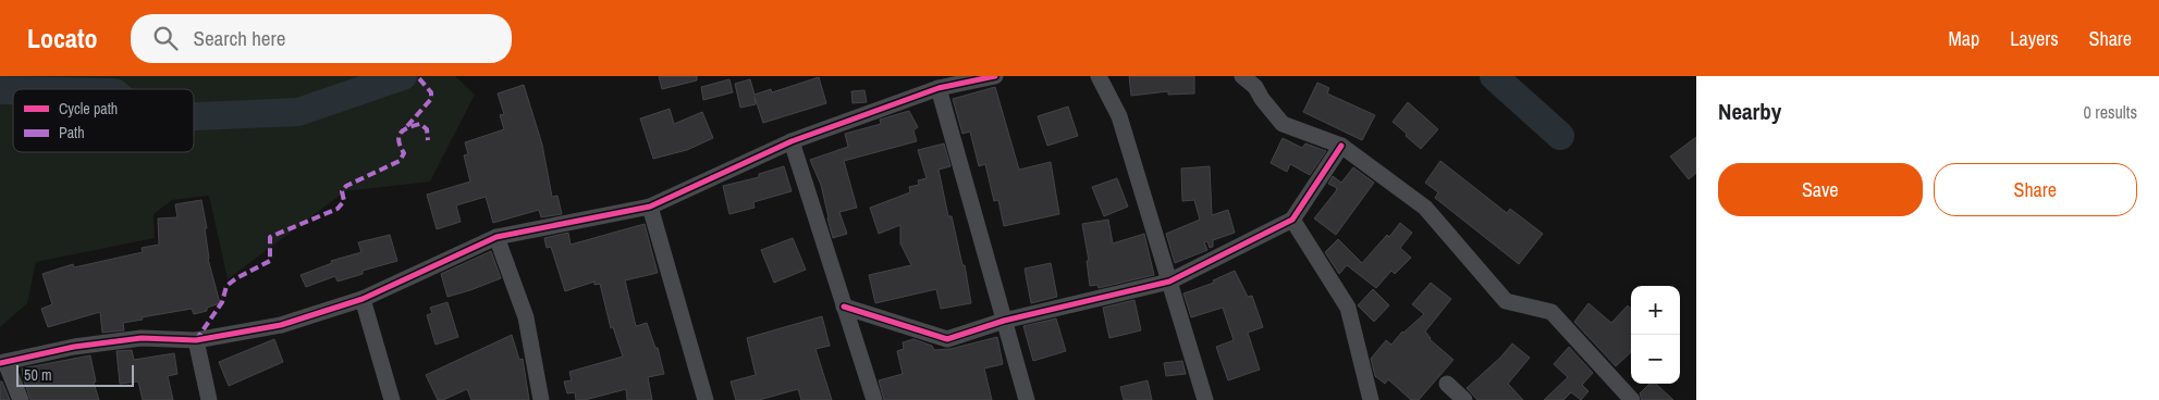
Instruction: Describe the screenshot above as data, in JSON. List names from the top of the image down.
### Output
{
  "legend": ["Cycle path", "Path"],
  "scale_bar": "50 m",
  "page": {
    "header": "Locato",
    "search": "Search here",
    "nav": ["Map", "Layers", "Share"],
    "heading": ["Nearby", "0 results"],
    "buttons": ["Save", "Share"],
    "map_buttons": ["+", "−"],
    "scale": "50 m"
  }
}
